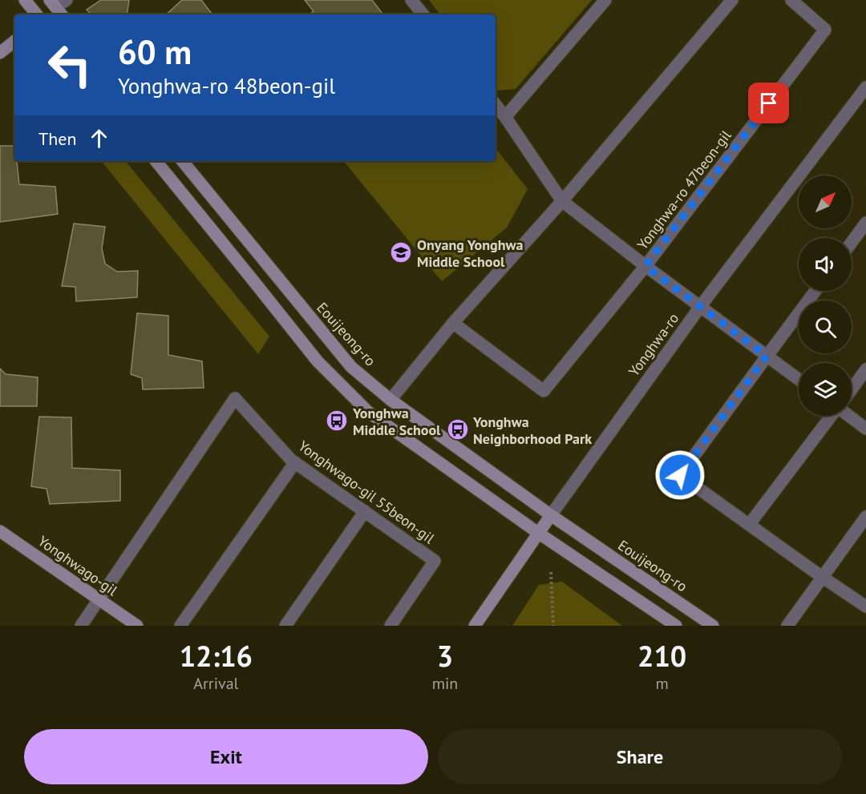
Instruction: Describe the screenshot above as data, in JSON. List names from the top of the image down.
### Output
{
  "streets": {
    "main road": ["Eouijeong-ro", "Yonghwa-ro", "Yonghwago-gil"],
    "street": ["Yonghwa-ro 47beon-gil", "Yonghwago-gil 55beon-gil"]
  },
  "crossings": [
    ["Yonghwa-ro 47beon-gil", "Yonghwa-ro"],
    ["Eouijeong-ro", "Yonghwa-ro"],
    ["Yonghwago-gil 55beon-gil", "Yonghwago-gil"]
  ],
  "places": {
    "school or university": ["Onyang Yonghwa Middle School"],
    "bus stop": ["Yonghwa Middle School", "Yonghwa Neighborhood Park"]
  },
  "north": "top right",
  "page": {
    "turn": ["60 m", "Yonghwa-ro 48beon-gil"],
    "then": "Then",
    "eta": [
      "12:16",
      "Arrival",
      "3",
      "min",
      "210",
      "m"
    ],
    "buttons": ["Exit", "Share"]
  }
}
